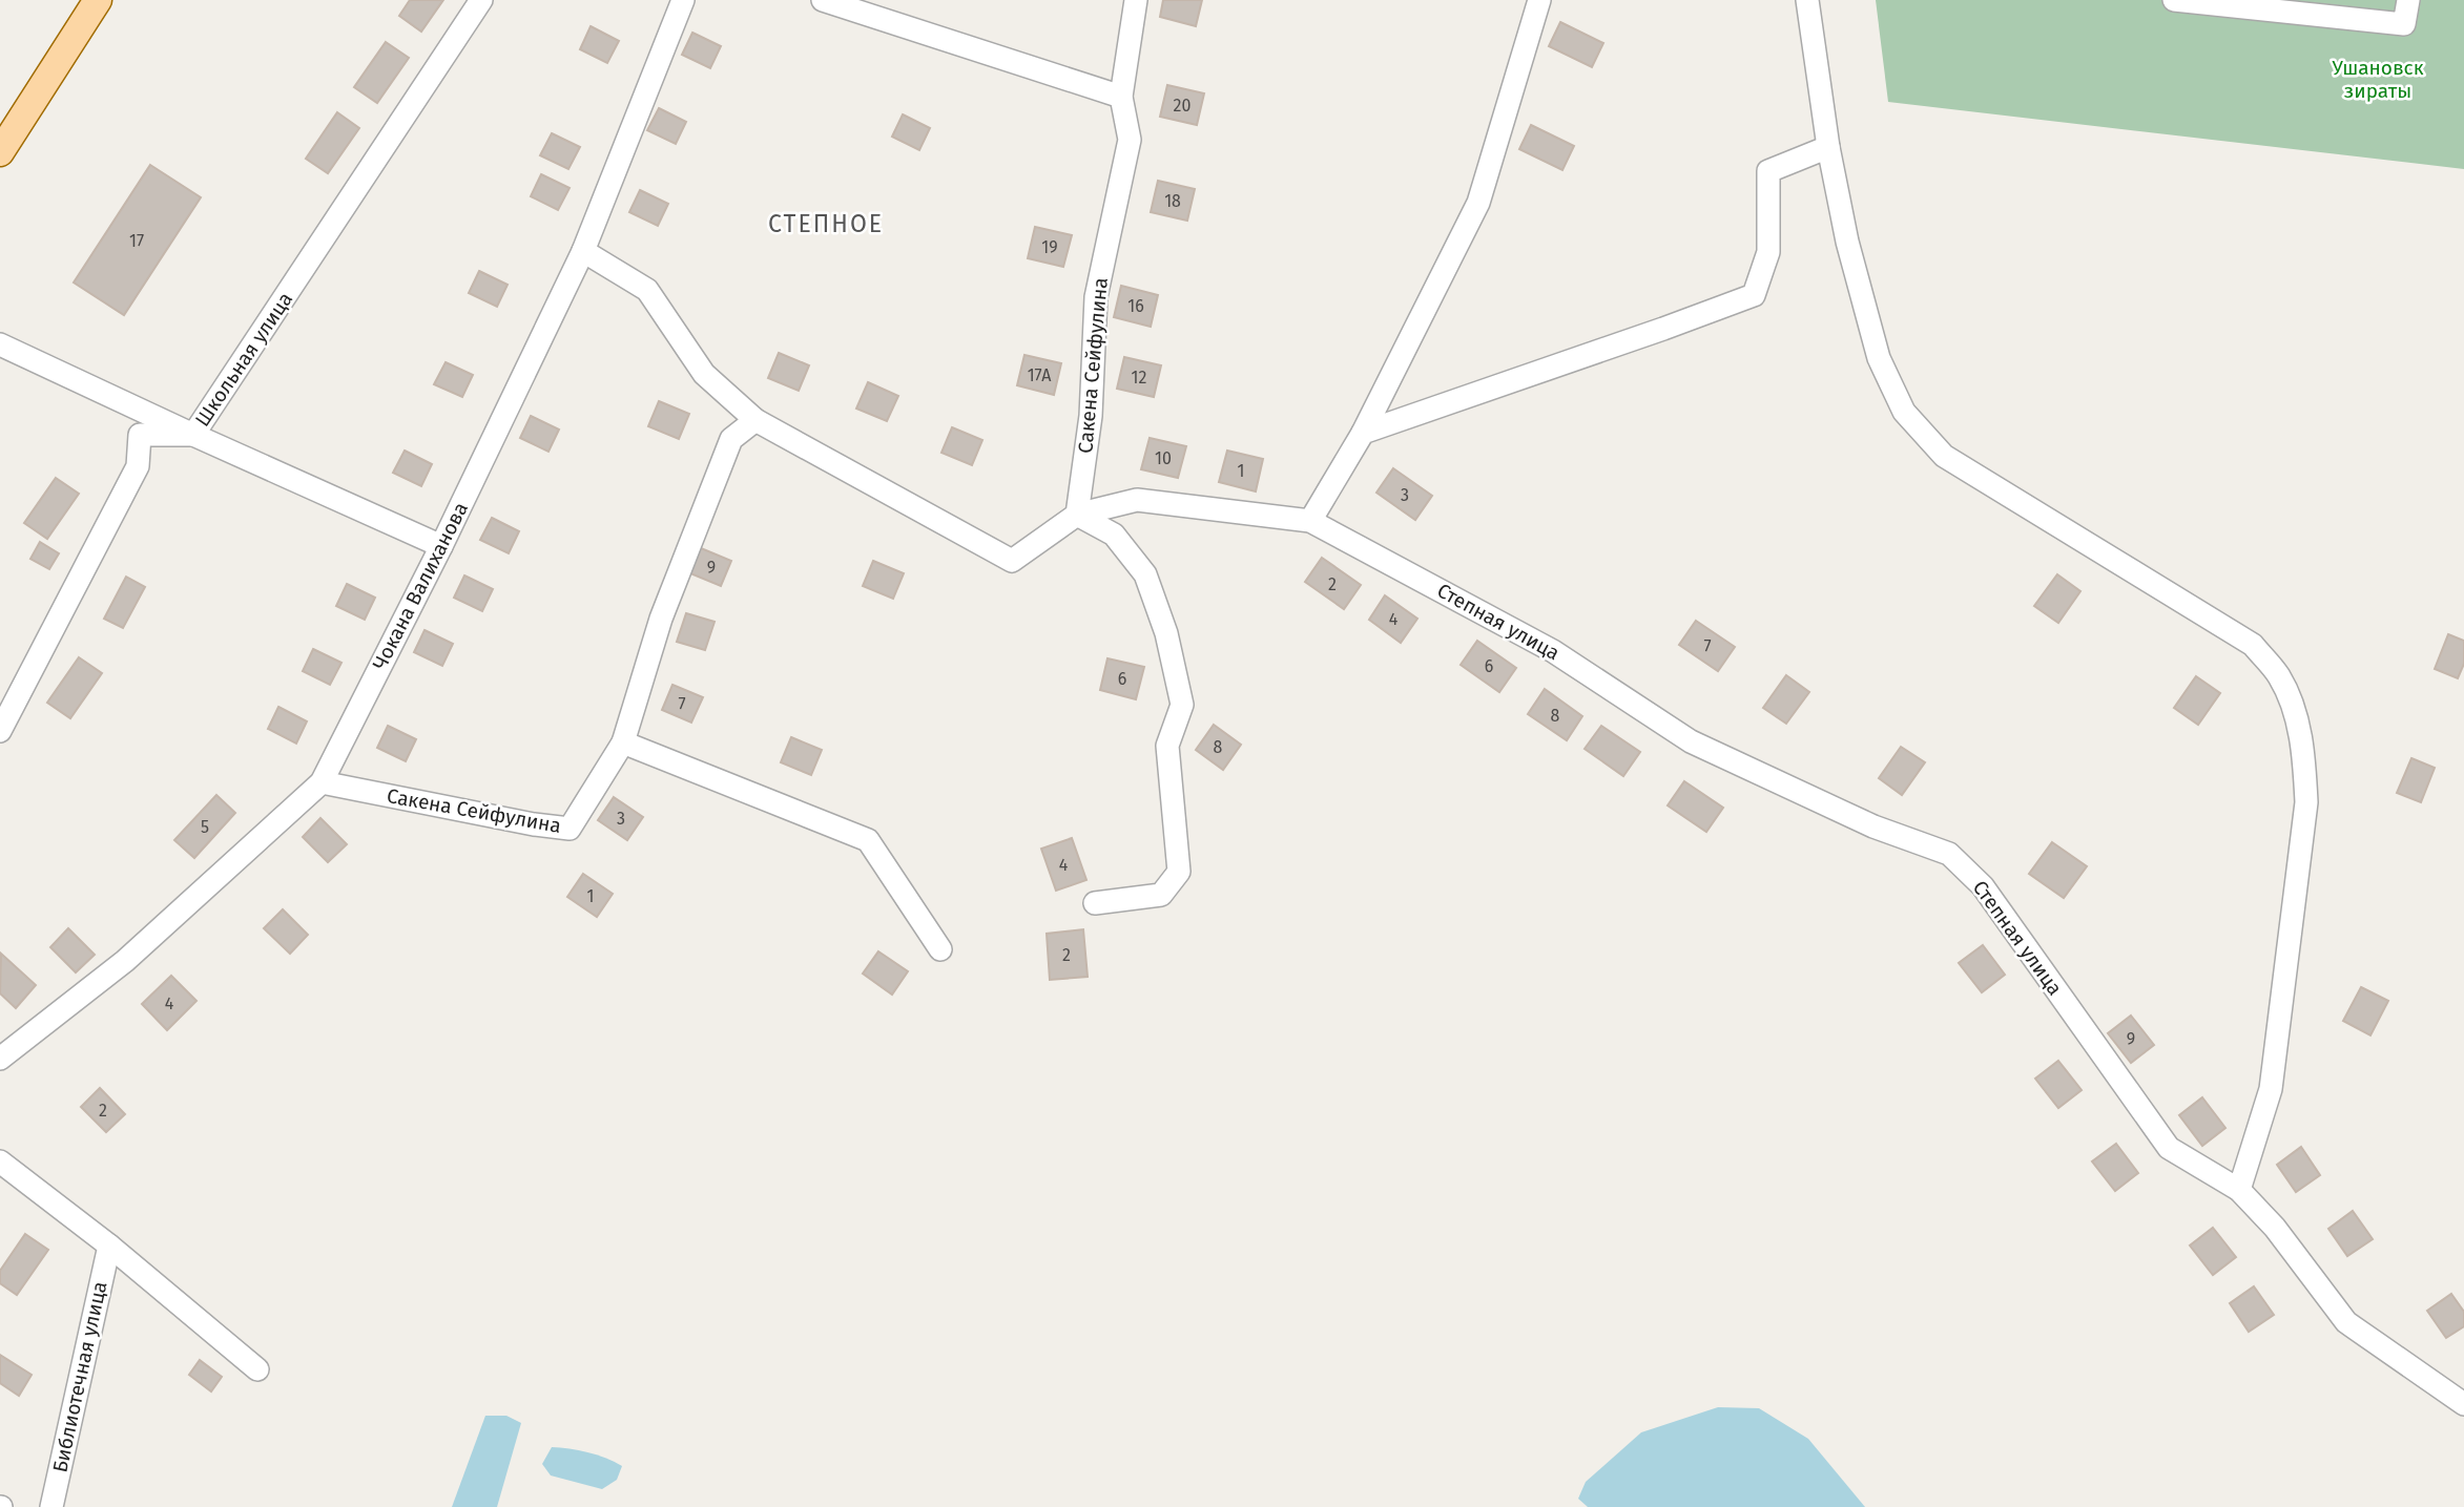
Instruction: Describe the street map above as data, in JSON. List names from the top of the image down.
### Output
{
  "streets": {
    "street": [
      "Школьная улица",
      "Сакена Сейфулина",
      "Чокана Валиханова",
      "Степная улица",
      "Библиотечная улица"
    ]
  },
  "crossings": [
    ["Сакена Сейфулина", "Чокана Валиханова"],
    ["Сакена Сейфулина", "Степная улица"]
  ],
  "districts": ["СТЕПНОЕ"],
  "parks": ["Ушановск зираты"],
  "house_numbers": [
    "20",
    "18",
    "17",
    "19",
    "16",
    "17А",
    "12",
    "10",
    "1",
    "3",
    "9",
    "2",
    "4",
    "7",
    "6",
    "6",
    "7",
    "8",
    "8",
    "3",
    "5",
    "4",
    "1",
    "2",
    "4",
    "9",
    "2"
  ]
}
